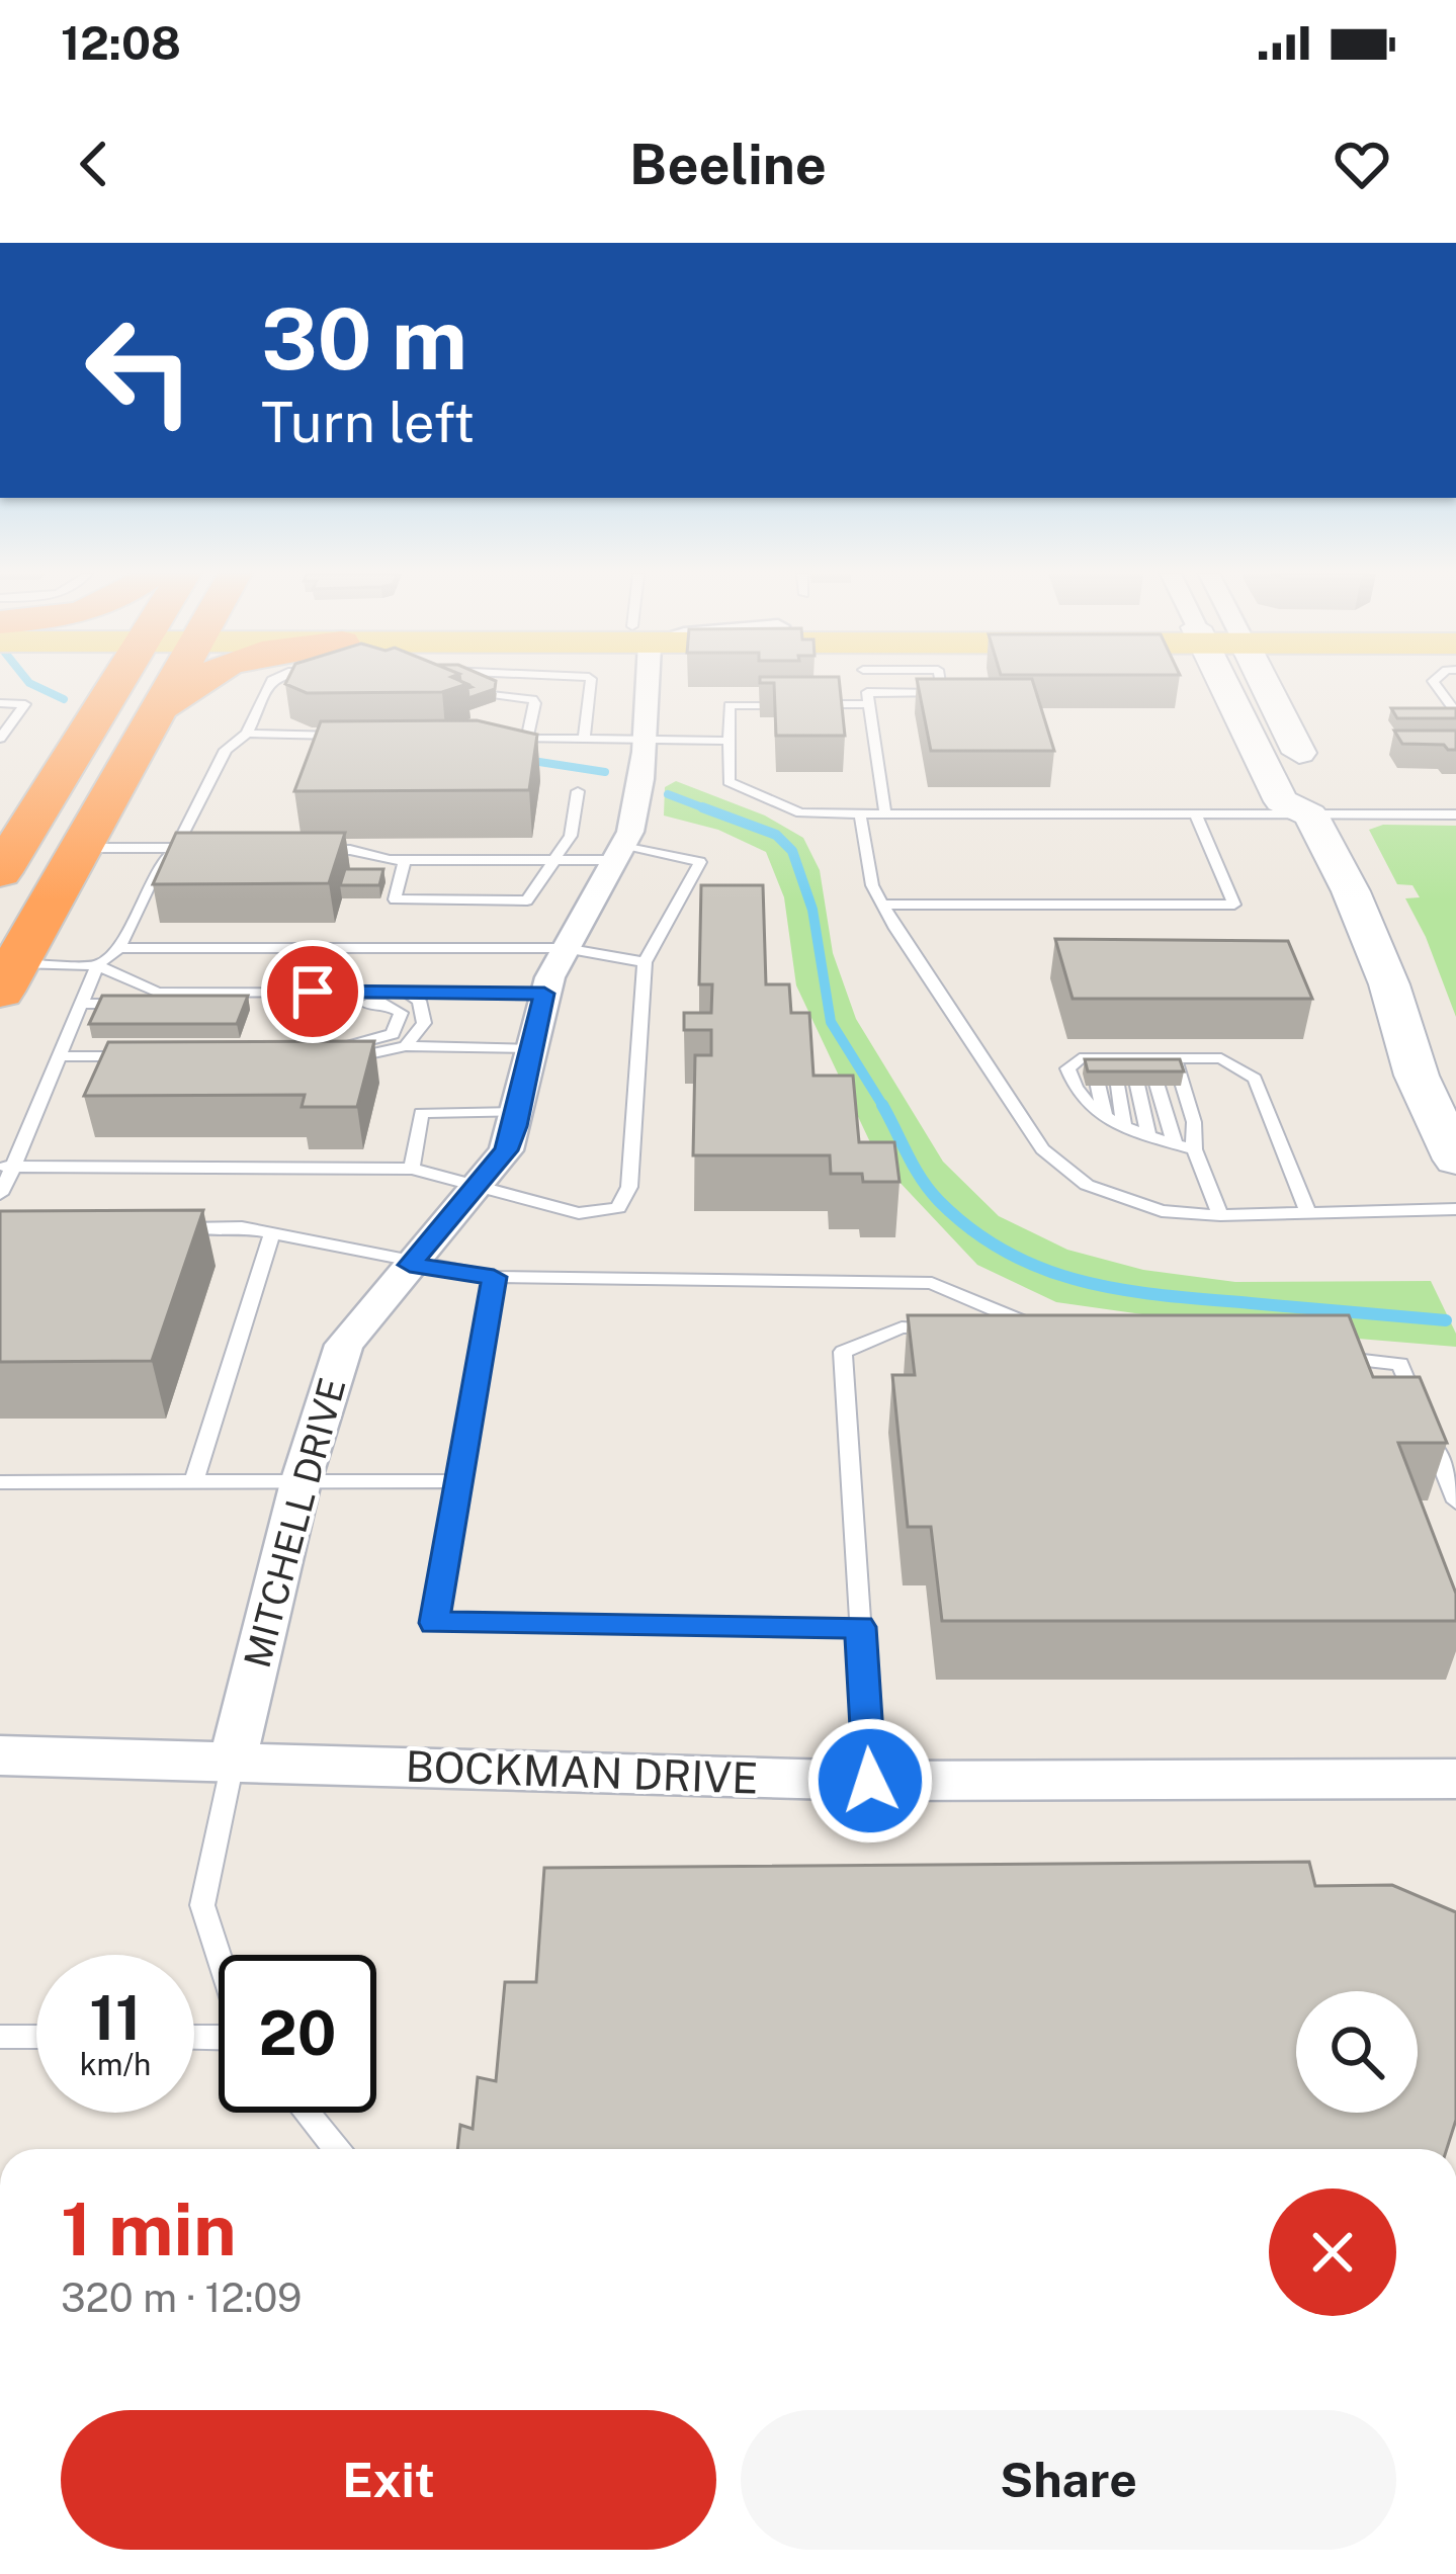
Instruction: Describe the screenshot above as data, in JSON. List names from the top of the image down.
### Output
{
  "streets": {
    "street": ["MITCHELL DRIVE", "BOCKMAN DRIVE"]
  },
  "crossings": [
    ["MITCHELL DRIVE", "BOCKMAN DRIVE"]
  ],
  "page": {
    "status": "12:08",
    "header": "Beeline",
    "turn": ["30 m", "Turn left"],
    "speed": "11 km/h",
    "limit": "20",
    "heading": ["1 min", "320 m · 12:09"],
    "buttons": ["Exit", "Share"]
  }
}
